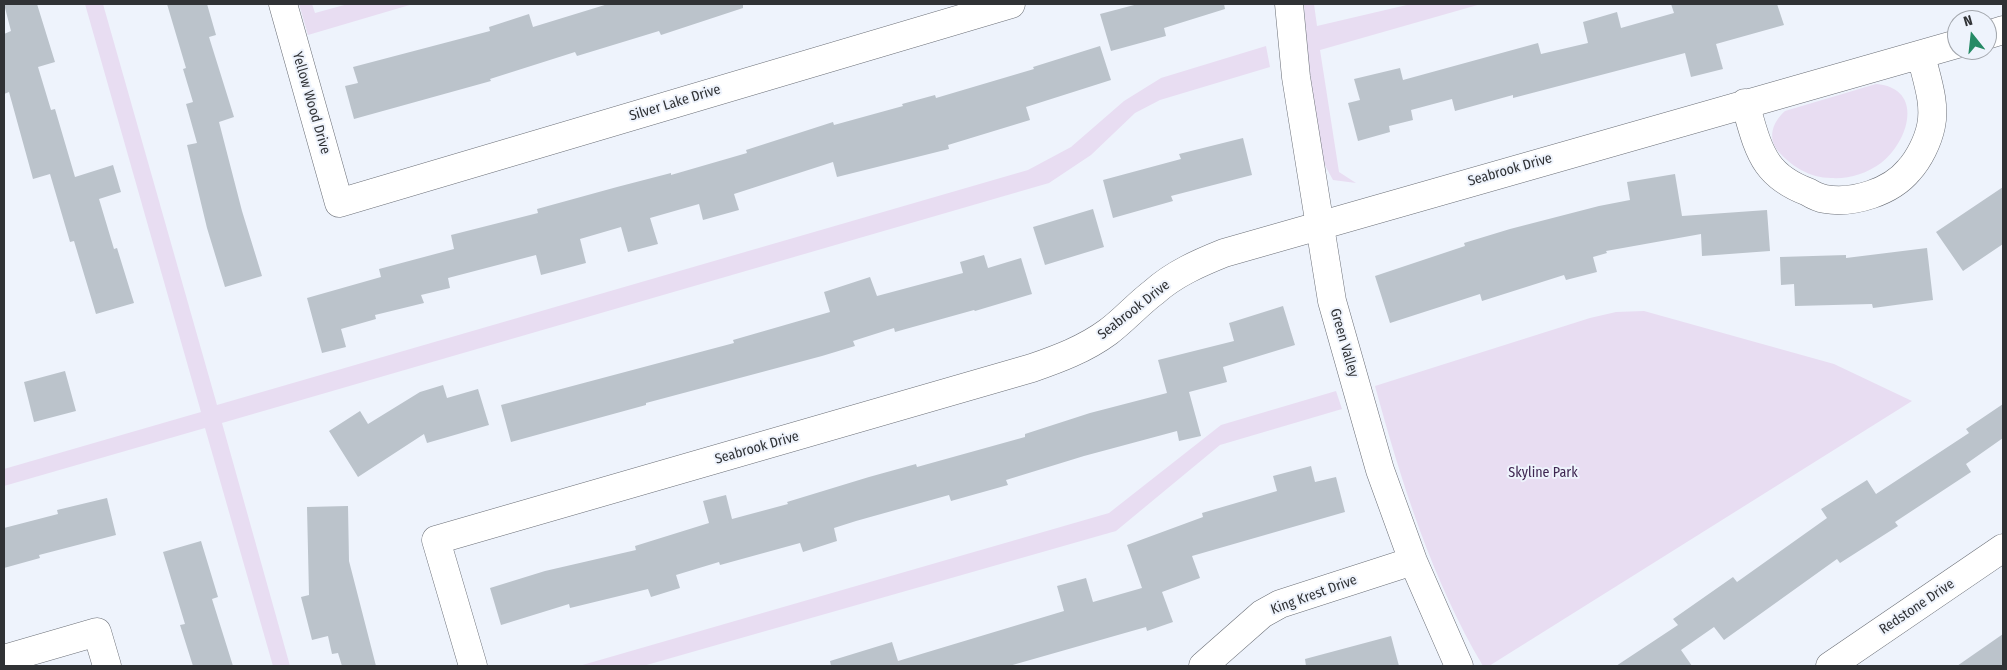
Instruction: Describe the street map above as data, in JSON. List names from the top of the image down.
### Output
{
  "streets": {
    "street": [
      "Yellow Wood Drive",
      "Silver Lake Drive",
      "Seabrook Drive",
      "Green Valley",
      "King Krest Drive",
      "Redstone Drive"
    ]
  },
  "crossings": [
    ["Yellow Wood Drive", "Silver Lake Drive"],
    ["Seabrook Drive", "Green Valley"],
    ["Green Valley", "King Krest Drive"]
  ],
  "parks": ["Skyline Park"],
  "north": "top"
}
